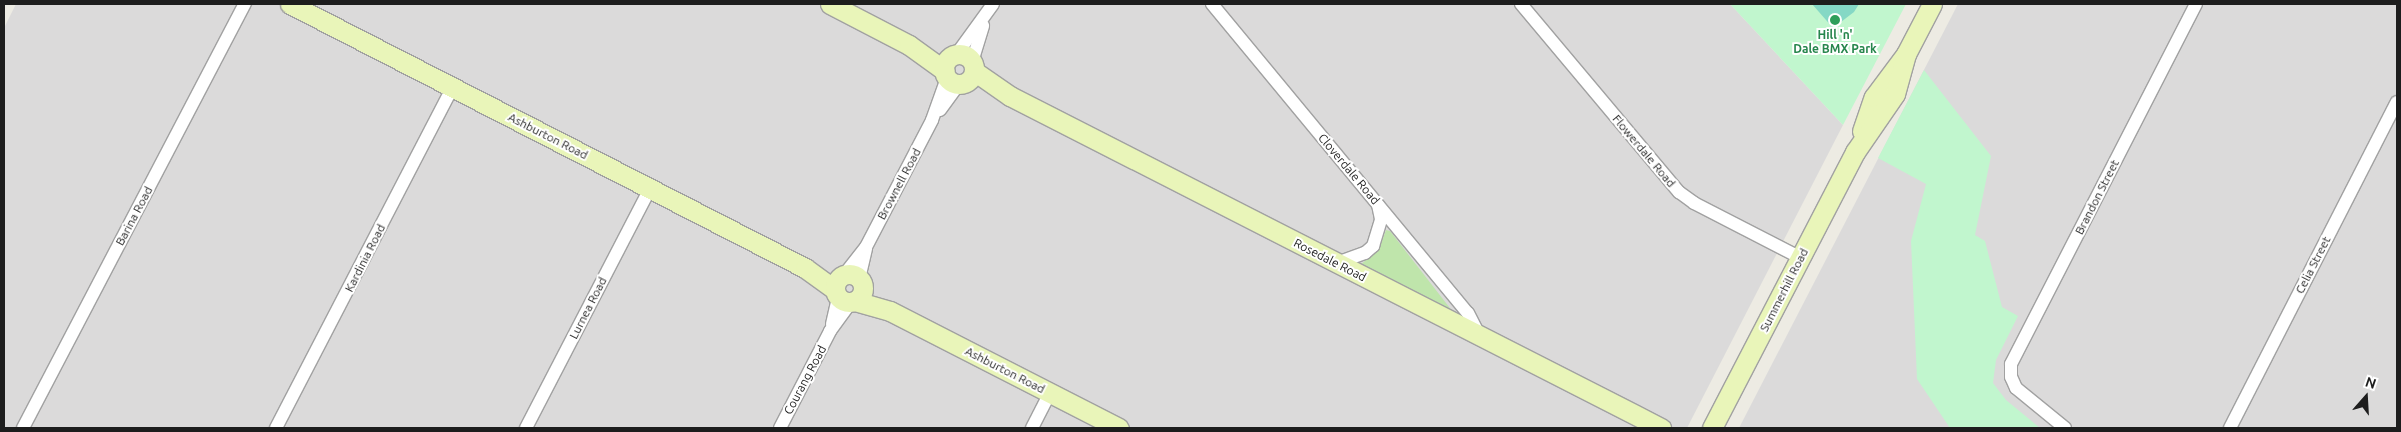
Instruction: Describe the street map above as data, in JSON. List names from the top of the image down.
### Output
{
  "streets": {
    "street": [
      "Ashburton Road",
      "Flowerdale Road",
      "Cloverdale Road",
      "Brownell Road",
      "Brandon Street",
      "Barina Road",
      "Kardinia Road",
      "Rosedale Road",
      "Celia Street",
      "Summerhill Road",
      "Lurnea Road",
      "Courang Road"
    ]
  },
  "crossings": [
    ["Ashburton Road", "Brownell Road"],
    ["Ashburton Road", "Kardinia Road"],
    ["Ashburton Road", "Lurnea Road"],
    ["Ashburton Road", "Courang Road"],
    ["Flowerdale Road", "Summerhill Road"],
    ["Cloverdale Road", "Rosedale Road"],
    ["Brownell Road", "Rosedale Road"],
    ["Brownell Road", "Courang Road"]
  ],
  "places": ["Hill 'n' Dale BMX Park"],
  "north": "top"
}
